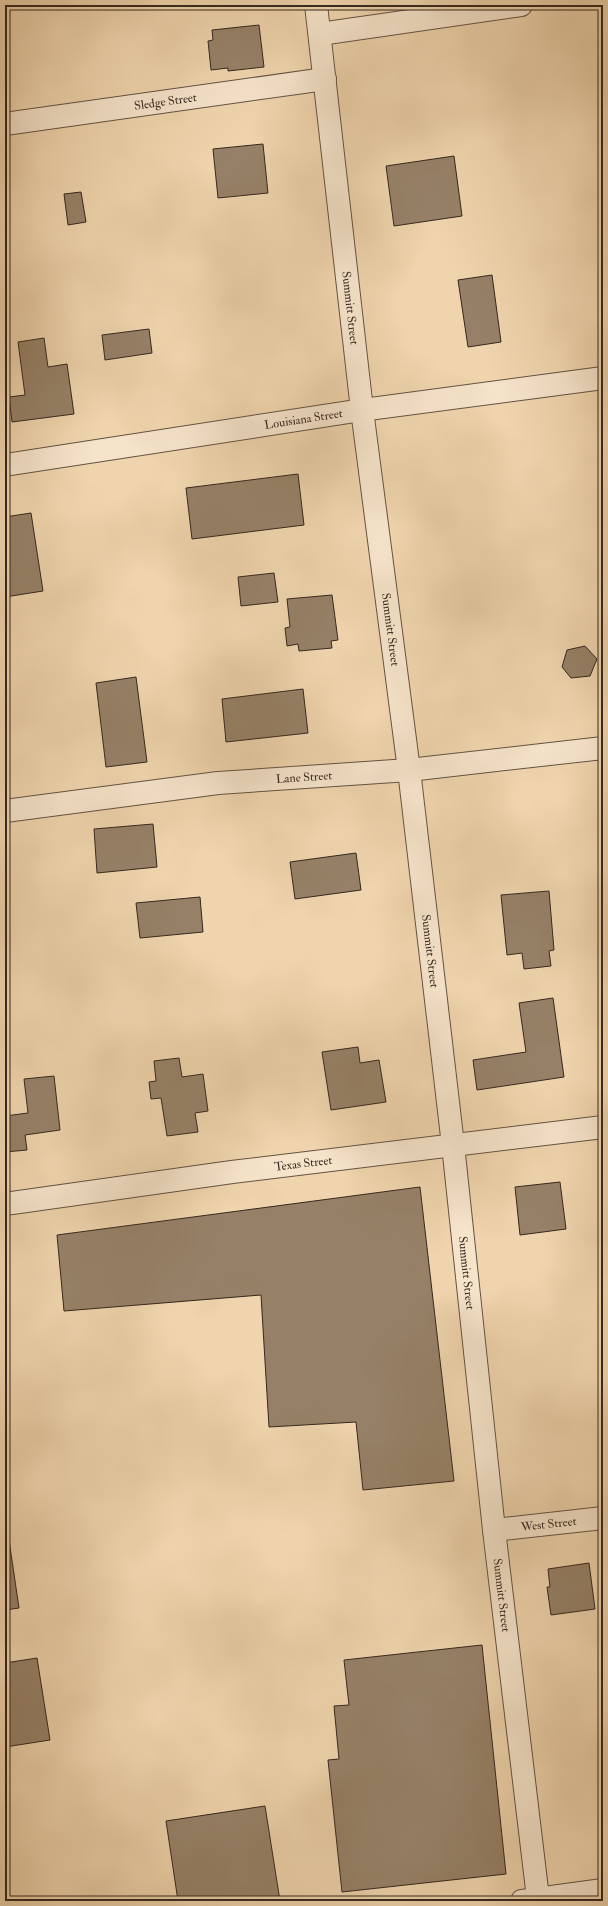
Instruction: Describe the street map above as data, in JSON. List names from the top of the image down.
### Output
{
  "streets": {
    "street": [
      "Sledge Street",
      "Summitt Street",
      "Louisiana Street",
      "Lane Street",
      "Texas Street",
      "West Street"
    ]
  },
  "crossings": [
    ["Sledge Street", "Summitt Street"],
    ["Summitt Street", "Louisiana Street"],
    ["Summitt Street", "Lane Street"],
    ["Summitt Street", "Texas Street"],
    ["Summitt Street", "West Street"]
  ]
}
